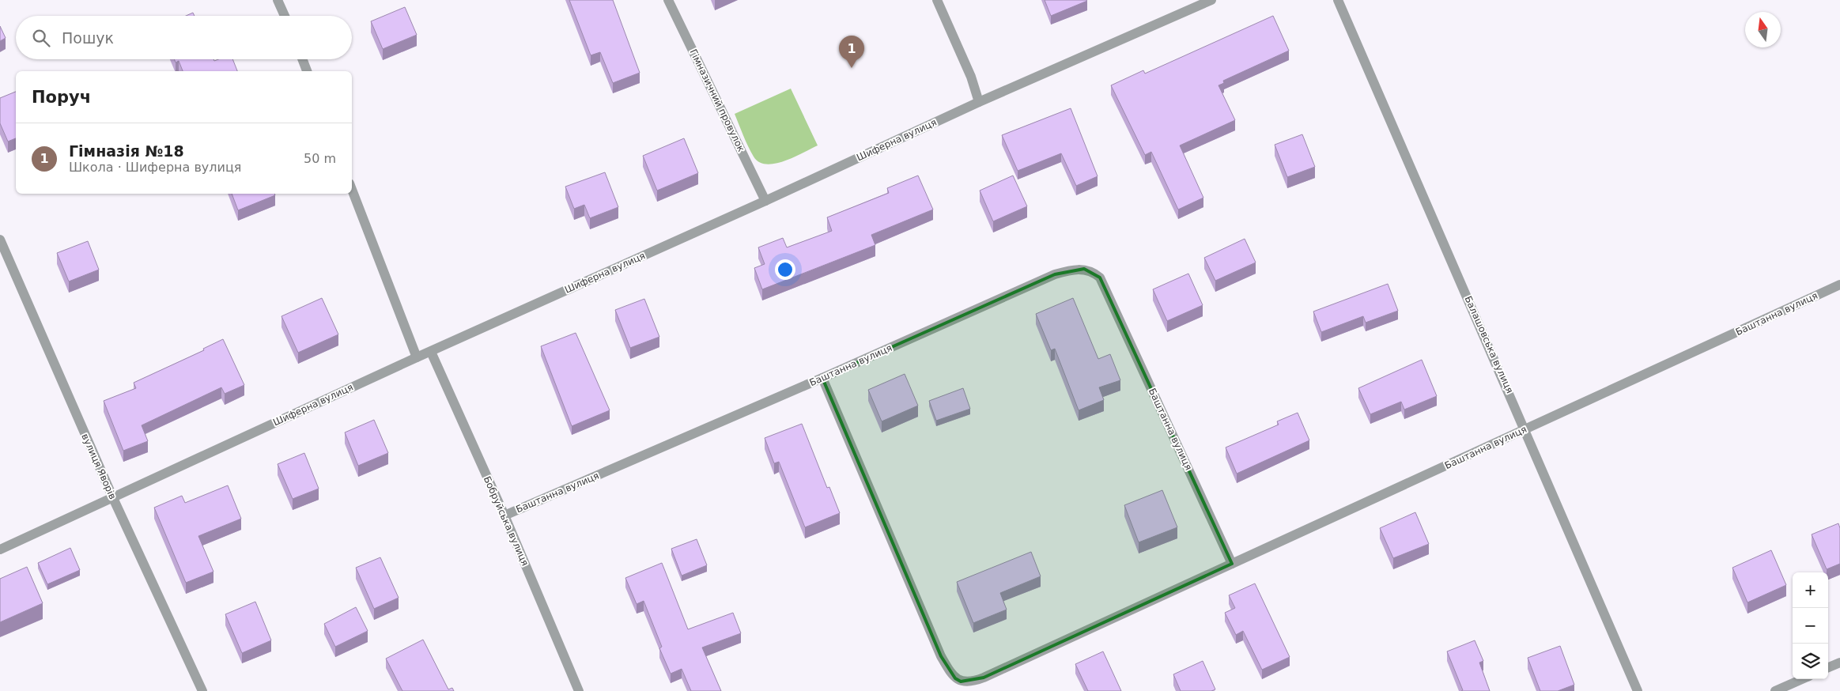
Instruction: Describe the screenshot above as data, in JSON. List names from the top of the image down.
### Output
{
  "streets": {
    "street": [
      "Гімназичний провулок",
      "Шиферна вулиця",
      "Баштанна вулиця",
      "Балашовська вулиця",
      "вулиця Яворів",
      "Бобруйська вулиця"
    ]
  },
  "crossings": [
    ["Гімназичний провулок", "Шиферна вулиця"],
    ["Шиферна вулиця", "вулиця Яворів"],
    ["Шиферна вулиця", "Бобруйська вулиця"],
    ["Баштанна вулиця", "Балашовська вулиця"],
    ["Баштанна вулиця", "Бобруйська вулиця"]
  ],
  "north": "top",
  "page": {
    "search": "Пошук",
    "pins": "1",
    "heading": "Поруч",
    "list": [
      {
        "mark": "1",
        "name": "Гімназія №18",
        "note": "Школа · Шиферна вулиця",
        "value": "50 m"
      }
    ],
    "map_buttons": ["+", "−"]
  }
}
